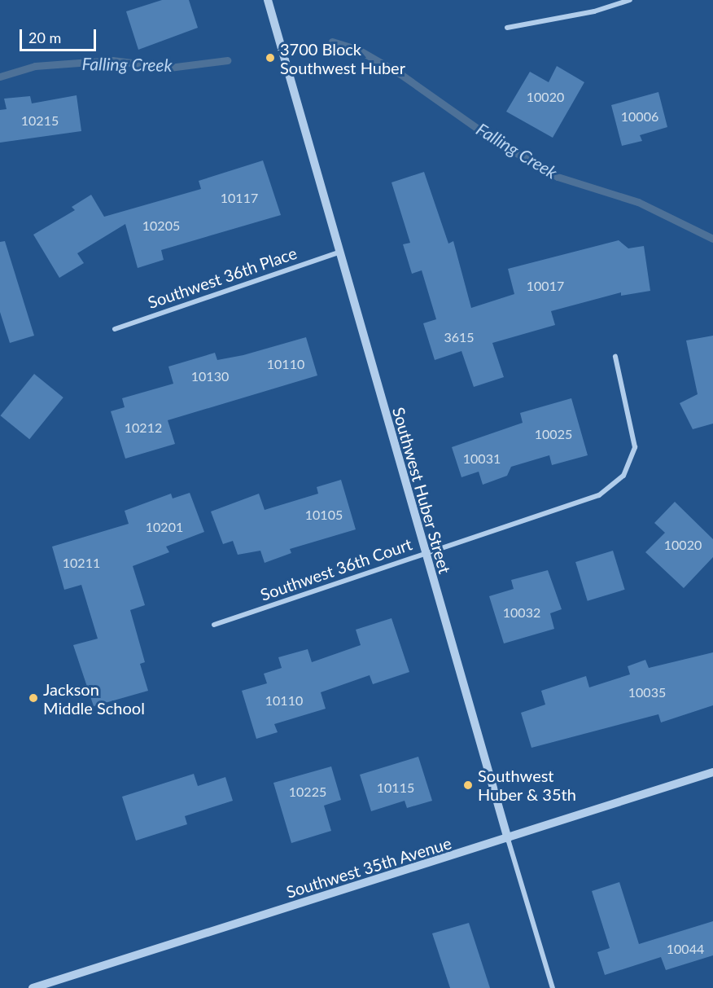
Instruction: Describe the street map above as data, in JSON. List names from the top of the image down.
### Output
{
  "streets": {
    "street": [
      "Southwest 36th Place",
      "Southwest Huber Street",
      "Southwest 36th Court",
      "Southwest 35th Avenue"
    ]
  },
  "crossings": [
    ["Southwest 36th Place", "Southwest Huber Street"],
    ["Southwest Huber Street", "Southwest 36th Court"],
    ["Southwest Huber Street", "Southwest 35th Avenue"]
  ],
  "water": ["Falling Creek"],
  "places": ["3700 Block Southwest Huber", "Jackson Middle School", "Southwest Huber & 35th"],
  "house_numbers": [
    "10020",
    "10006",
    "10215",
    "10117",
    "10205",
    "10017",
    "3615",
    "10110",
    "10130",
    "10212",
    "10025",
    "10031",
    "10105",
    "10201",
    "10020",
    "10211",
    "10032",
    "10035",
    "10110",
    "10115",
    "10225",
    "10044"
  ],
  "scale_bar": "20 m"
}
